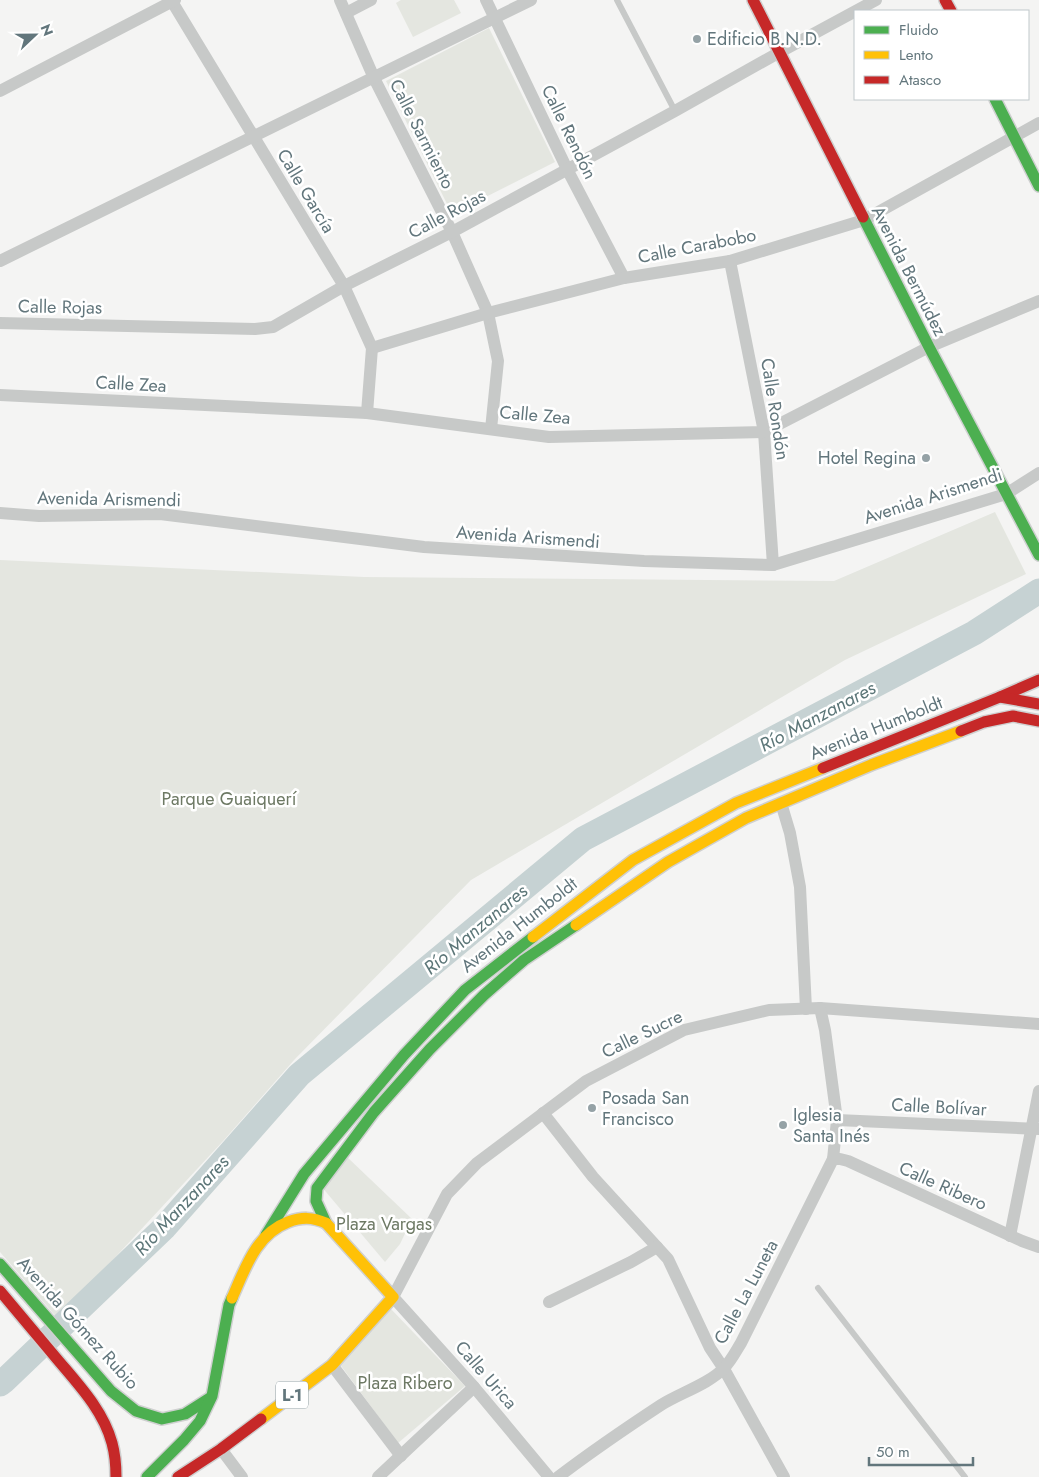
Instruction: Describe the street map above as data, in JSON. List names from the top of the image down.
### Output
{
  "streets": {
    "main road": [
      "Avenida Bermúdez",
      "Avenida Humboldt",
      "Avenida Gómez Rubio",
      "L-1"
    ],
    "street": [
      "Calle Rendón",
      "Calle Sarmiento",
      "Calle García",
      "Calle Rojas",
      "Calle Carabobo",
      "Calle Zea",
      "Calle Rondón",
      "Avenida Arismendi",
      "Calle Sucre",
      "Calle Bolívar",
      "Calle Ribero",
      "Calle La Luneta",
      "Calle Urica"
    ]
  },
  "crossings": [
    ["Calle Rendón", "Calle Rojas"],
    ["Calle Rendón", "Calle Carabobo"],
    ["Calle Sarmiento", "Calle Rojas"],
    ["Calle Sarmiento", "Calle Carabobo"],
    ["Calle Sarmiento", "Calle Zea"],
    ["Calle García", "Calle Rojas"],
    ["Calle García", "Calle Carabobo"],
    ["Calle García", "Calle Zea"],
    ["Calle Rojas", "Avenida Bermúdez"],
    ["Calle Carabobo", "Avenida Bermúdez"],
    ["Calle Carabobo", "Calle Rondón"],
    ["Avenida Bermúdez", "Calle Zea"],
    ["Avenida Bermúdez", "Avenida Arismendi"],
    ["Calle Zea", "Calle Rondón"],
    ["Calle Rondón", "Avenida Arismendi"],
    ["Avenida Humboldt", "Calle Sucre"],
    ["Avenida Humboldt", "Avenida Gómez Rubio"],
    ["Avenida Humboldt", "Calle Urica"],
    ["Avenida Humboldt", "L-1"],
    ["Calle Sucre", "Calle Urica"],
    ["Calle Sucre", "L-1"],
    ["Calle Ribero", "Calle La Luneta"],
    ["Calle Urica", "L-1"]
  ],
  "water": ["Río Manzanares"],
  "parks": ["Parque Guaiquerí", "Plaza Vargas", "Plaza Ribero"],
  "places": [
    "Edificio B.N.D.",
    "Hotel Regina",
    "Posada San Francisco",
    "Iglesia Santa Inés"
  ],
  "legend": ["Fluido", "Lento", "Atasco"],
  "scale_bar": "50 m",
  "north": "right"
}
